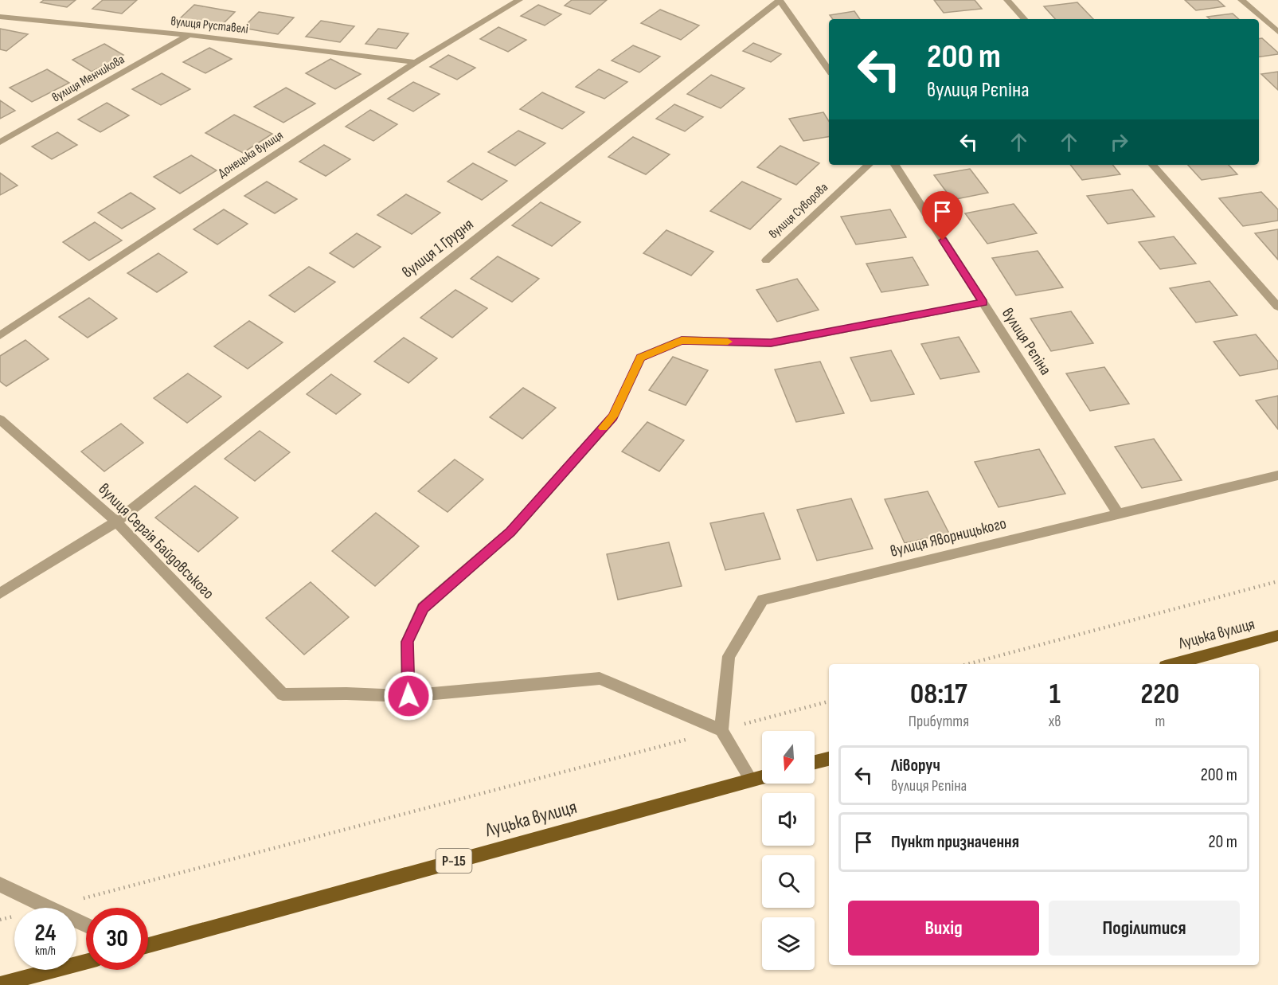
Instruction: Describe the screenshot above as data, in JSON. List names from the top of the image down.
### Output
{
  "streets": {
    "main road": ["Луцька вулиця", "Р-15"],
    "street": [
      "вулиця Руставелі",
      "вулиця Менчикова",
      "Донецька вулиця",
      "вулиця Суворова",
      "вулиця 1 Грудня",
      "вулиця Рєпіна",
      "вулиця Яворницького",
      "вулиця Сергія Байдовського"
    ]
  },
  "crossings": [
    ["вулиця Руставелі", "вулиця Менчикова"],
    ["вулиця Руставелі", "Донецька вулиця"],
    ["вулиця 1 Грудня", "вулиця Сергія Байдовського"],
    ["вулиця Рєпіна", "вулиця Яворницького"]
  ],
  "north": "bottom",
  "page": {
    "turn": ["200 m", "вулиця Рєпіна"],
    "eta": [
      "08:17",
      "Прибуття",
      "1",
      "хв",
      "220",
      "m"
    ],
    "list": [
      {
        "name": "Ліворуч",
        "note": "вулиця Рєпіна",
        "value": "200 m"
      },
      {
        "name": "Пункт призначення",
        "value": "20 m"
      }
    ],
    "buttons": ["Вихід", "Поділитися"],
    "speed": "24 km/h",
    "limit": "30"
  }
}
